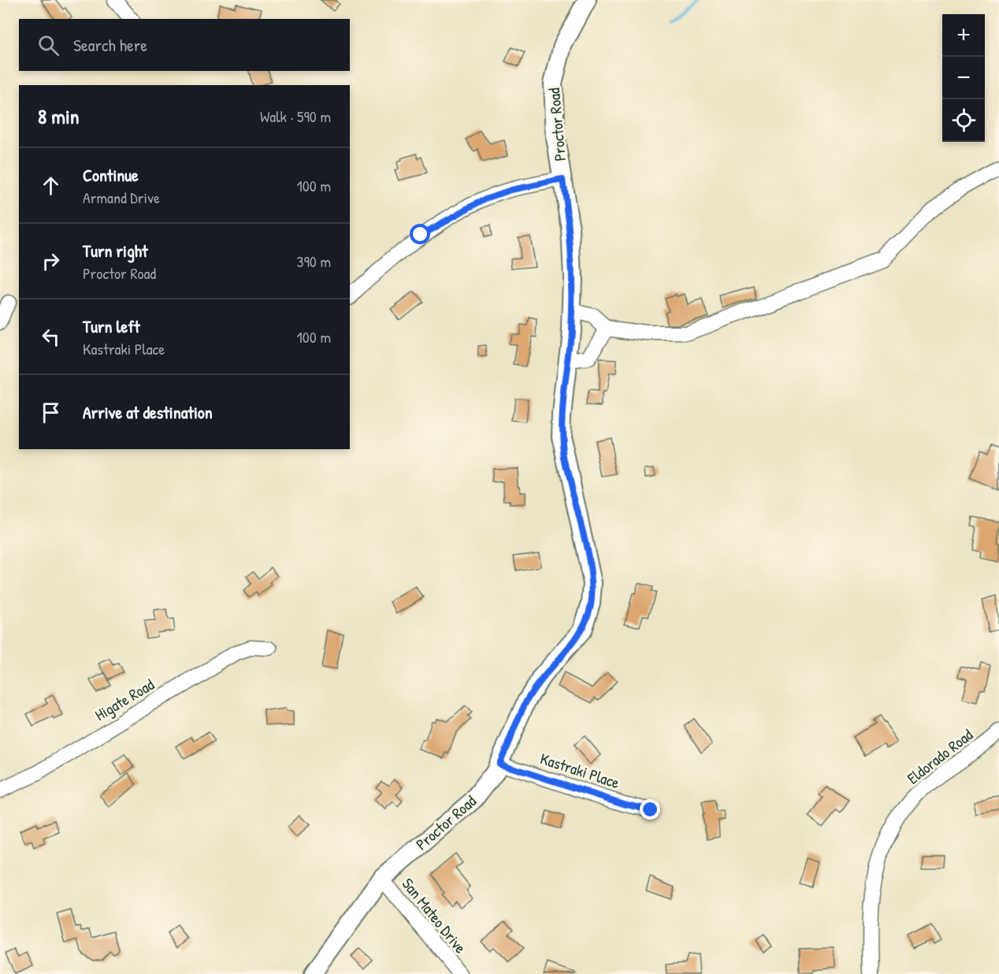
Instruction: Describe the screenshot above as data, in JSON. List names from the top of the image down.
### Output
{
  "streets": {
    "main road": ["Proctor Road"],
    "street": [
      "Higate Road",
      "Eldorado Road",
      "Kastraki Place",
      "San Mateo Drive"
    ]
  },
  "crossings": [
    ["Proctor Road", "Kastraki Place"],
    ["Proctor Road", "San Mateo Drive"]
  ],
  "page": {
    "map_buttons": ["+", "−"],
    "search": "Search here",
    "heading": ["8 min", "Walk · 590 m"],
    "list": [
      ["Continue", "Armand Drive", "100 m"],
      ["Turn right", "Proctor Road", "390 m"],
      ["Turn left", "Kastraki Place", "100 m"],
      "Arrive at destination"
    ]
  }
}
